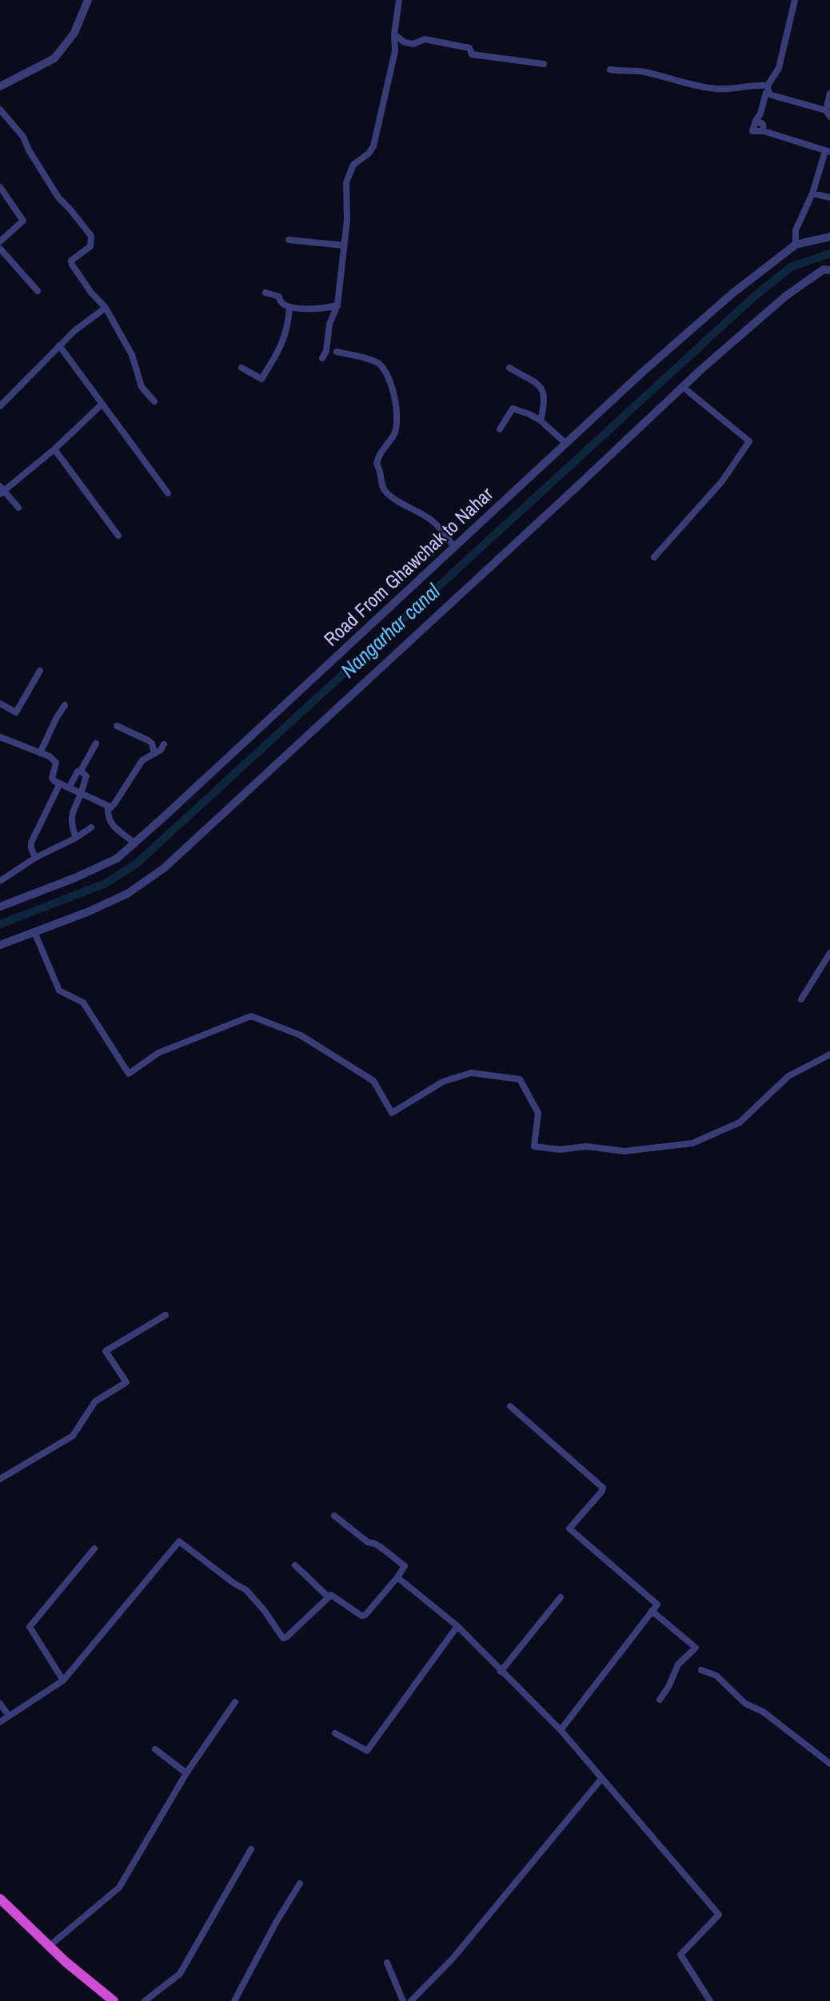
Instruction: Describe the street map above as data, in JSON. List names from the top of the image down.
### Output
{
  "streets": {
    "street": ["Road From Ghawchak to Nahar"]
  },
  "water": ["Nangarhar canal"]
}
